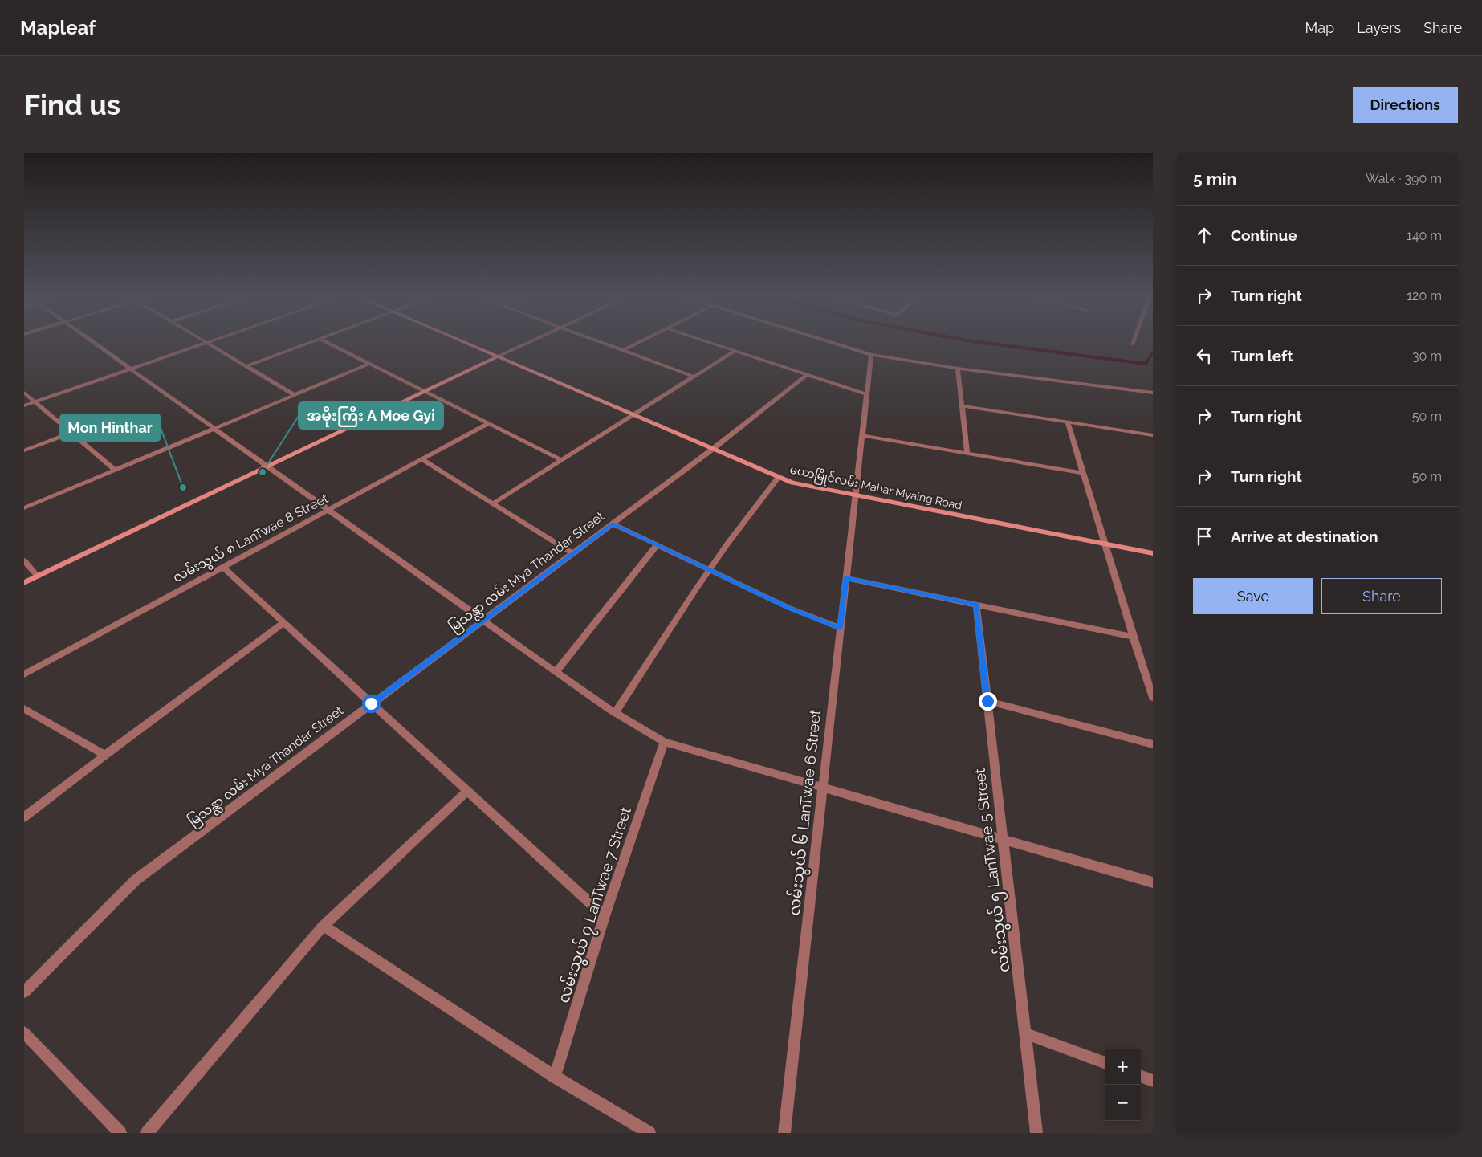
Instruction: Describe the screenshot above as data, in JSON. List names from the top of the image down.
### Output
{
  "streets": {
    "street": [
      "မဟာမြိုင်လမ်း Mahar Myaing Road",
      "လမ်းသွယ် ၈ LanTwae 8 Street",
      "မြသန္လာ လမ်း Mya Thandar Street",
      "လမ်းသွယ် ၆ LanTwae 6 Street",
      "လမ်းသွယ် ၅ LanTwae 5 Street",
      "လမ်းသွယ် ၇ LanTwae 7 Street"
    ]
  },
  "crossings": [
    ["မဟာမြိုင်လမ်း Mahar Myaing Road", "မြသန္လာ လမ်း Mya Thandar Street"],
    ["မဟာမြိုင်လမ်း Mahar Myaing Road", "လမ်းသွယ် ၆ LanTwae 6 Street"]
  ],
  "places": ["အမိုးကြီး A Moe Gyi", "Mon Hinthar"],
  "page": {
    "header": "Mapleaf",
    "nav": ["Map", "Layers", "Share"],
    "buttons": [
      "Directions",
      ["Save", "Share"]
    ],
    "title": "Find us",
    "heading": ["5 min", "Walk · 390 m"],
    "list": [
      ["Continue", "140 m"],
      ["Turn right", "120 m"],
      ["Turn left", "30 m"],
      ["Turn right", "50 m"],
      ["Turn right", "50 m"],
      "Arrive at destination"
    ],
    "map_buttons": ["+", "−"]
  }
}
